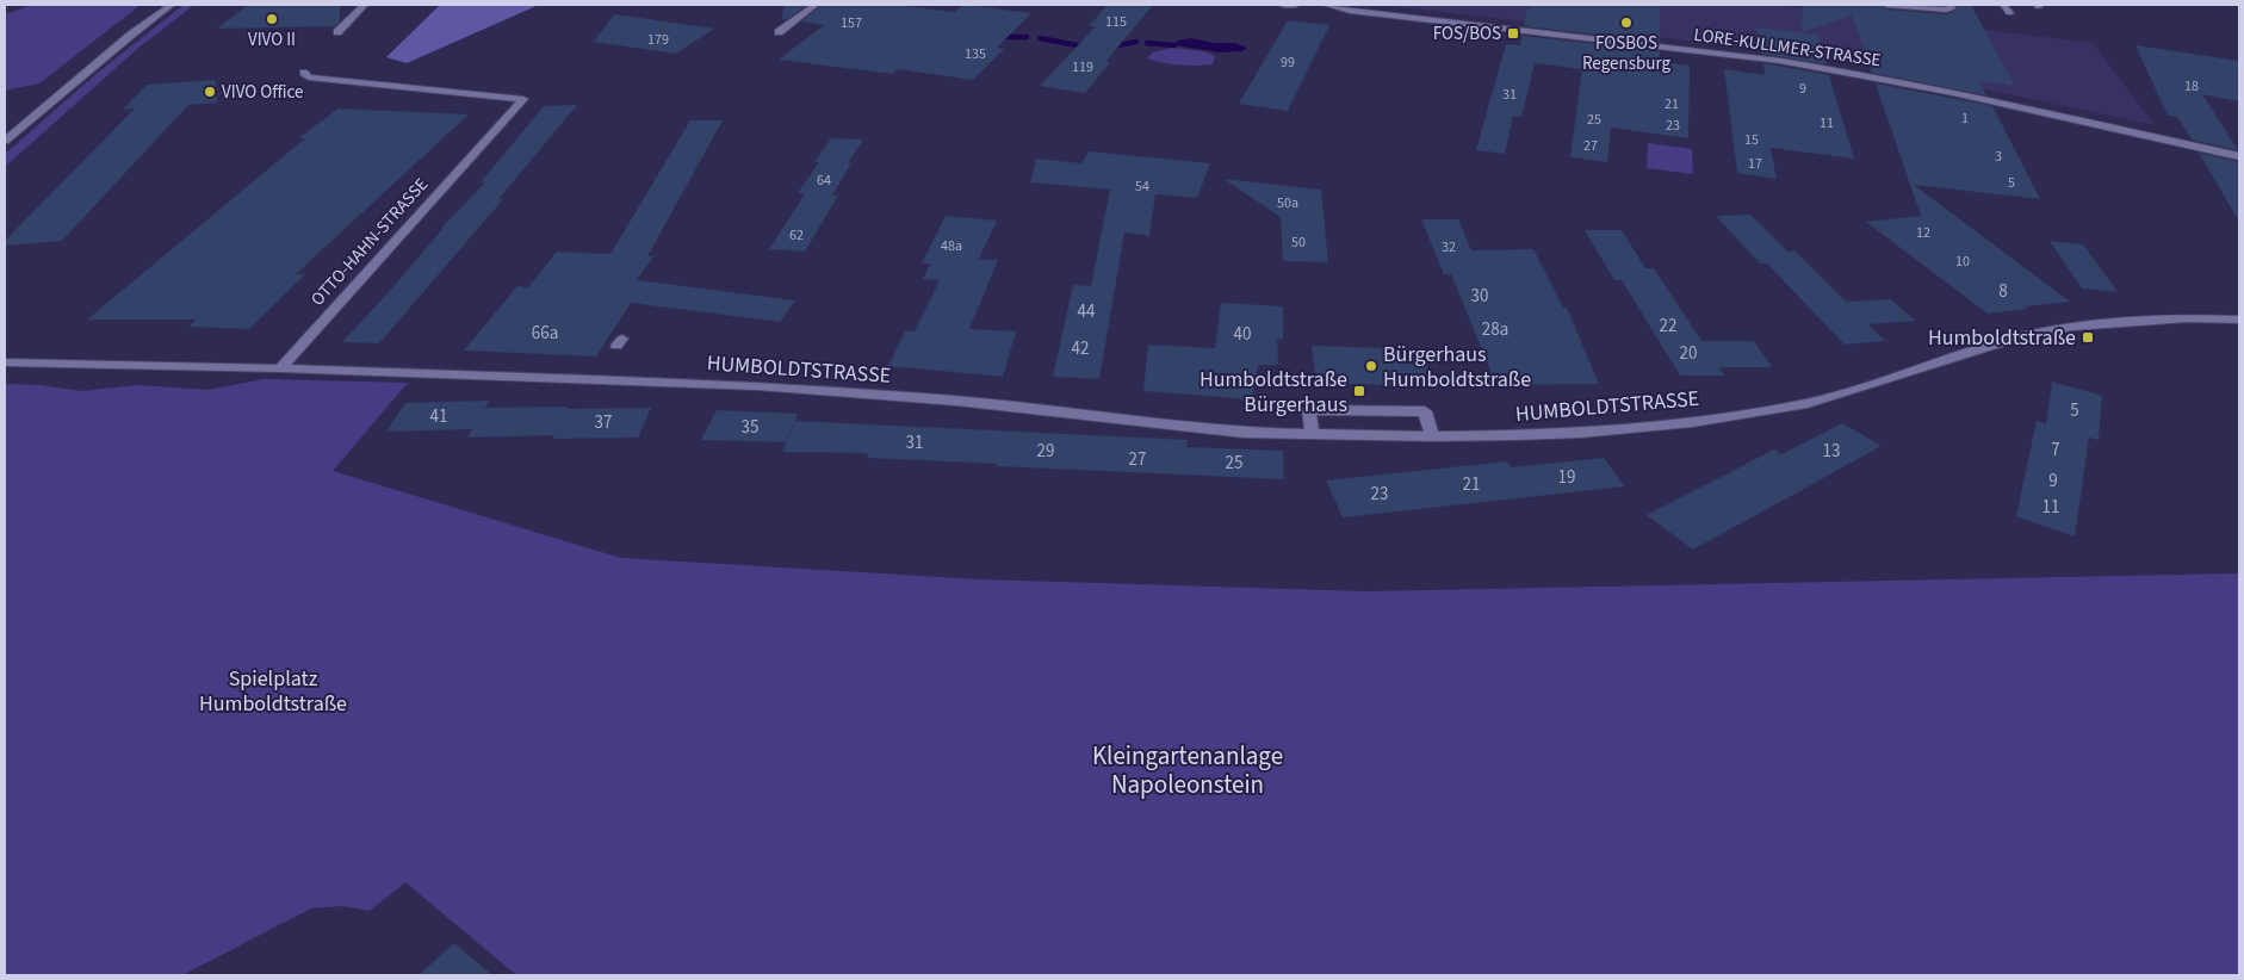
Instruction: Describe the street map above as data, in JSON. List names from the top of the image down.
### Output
{
  "streets": {
    "street": ["LORE-KULLMER-STRASSE", "OTTO-HAHN-STRASSE", "HUMBOLDTSTRASSE"]
  },
  "crossings": [
    ["OTTO-HAHN-STRASSE", "HUMBOLDTSTRASSE"]
  ],
  "parks": ["Spielplatz Humboldtstraße", "Kleingartenanlage Napoleonstein"],
  "places": {
    "other": [
      "VIVO II",
      "FOSBOS Regensburg",
      "VIVO Office",
      "Bürgerhaus Humboldtstraße"
    ],
    "transit": ["FOS/BOS", "Humboldtstraße", "Humboldtstraße Bürgerhaus"]
  },
  "house_numbers": [
    "115",
    "157",
    "179",
    "135",
    "99",
    "119",
    "18",
    "9",
    "31",
    "21",
    "1",
    "25",
    "11",
    "23",
    "15",
    "27",
    "3",
    "17",
    "64",
    "5",
    "54",
    "50a",
    "12",
    "62",
    "50",
    "48a",
    "32",
    "10",
    "8",
    "30",
    "44",
    "22",
    "28a",
    "66a",
    "40",
    "42",
    "20",
    "5",
    "41",
    "37",
    "35",
    "31",
    "7",
    "29",
    "13",
    "27",
    "25",
    "19",
    "9",
    "21",
    "23",
    "11"
  ]
}
